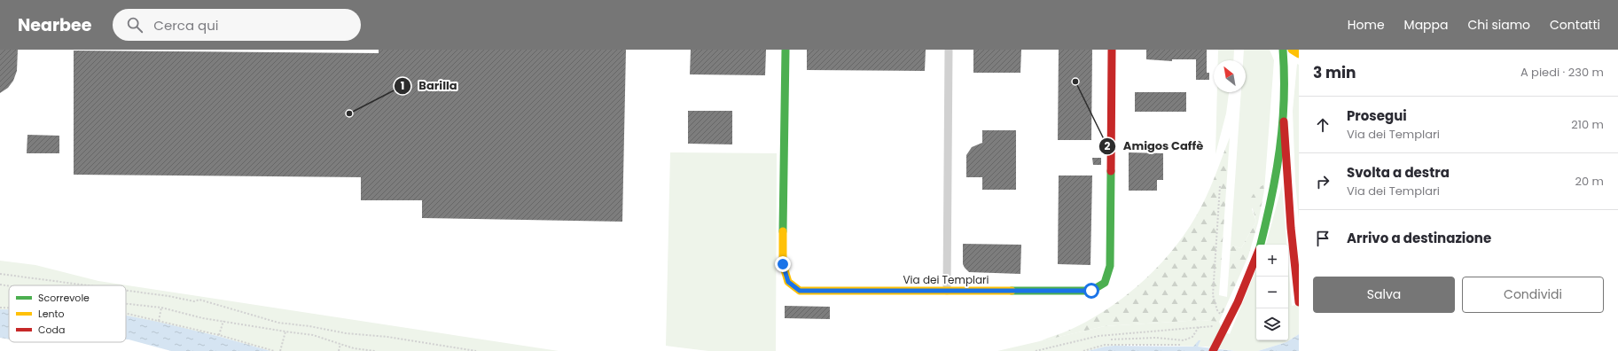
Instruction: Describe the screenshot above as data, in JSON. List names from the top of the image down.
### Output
{
  "streets": {
    "main road": ["Via dei Templari"]
  },
  "places": ["Amigos Caffè", "Barilla"],
  "legend": ["Scorrevole", "Lento", "Coda"],
  "north": "top left",
  "page": {
    "header": "Nearbee",
    "search": "Cerca qui",
    "nav": [
      "Home",
      "Mappa",
      "Chi siamo",
      "Contatti"
    ],
    "heading": ["3 min", "A piedi · 230 m"],
    "list": [
      ["Prosegui", "Via dei Templari", "210 m"],
      ["Svolta a destra", "Via dei Templari", "20 m"],
      "Arrivo a destinazione"
    ],
    "map_buttons": ["+", "−"],
    "buttons": ["Salva", "Condividi"]
  }
}
